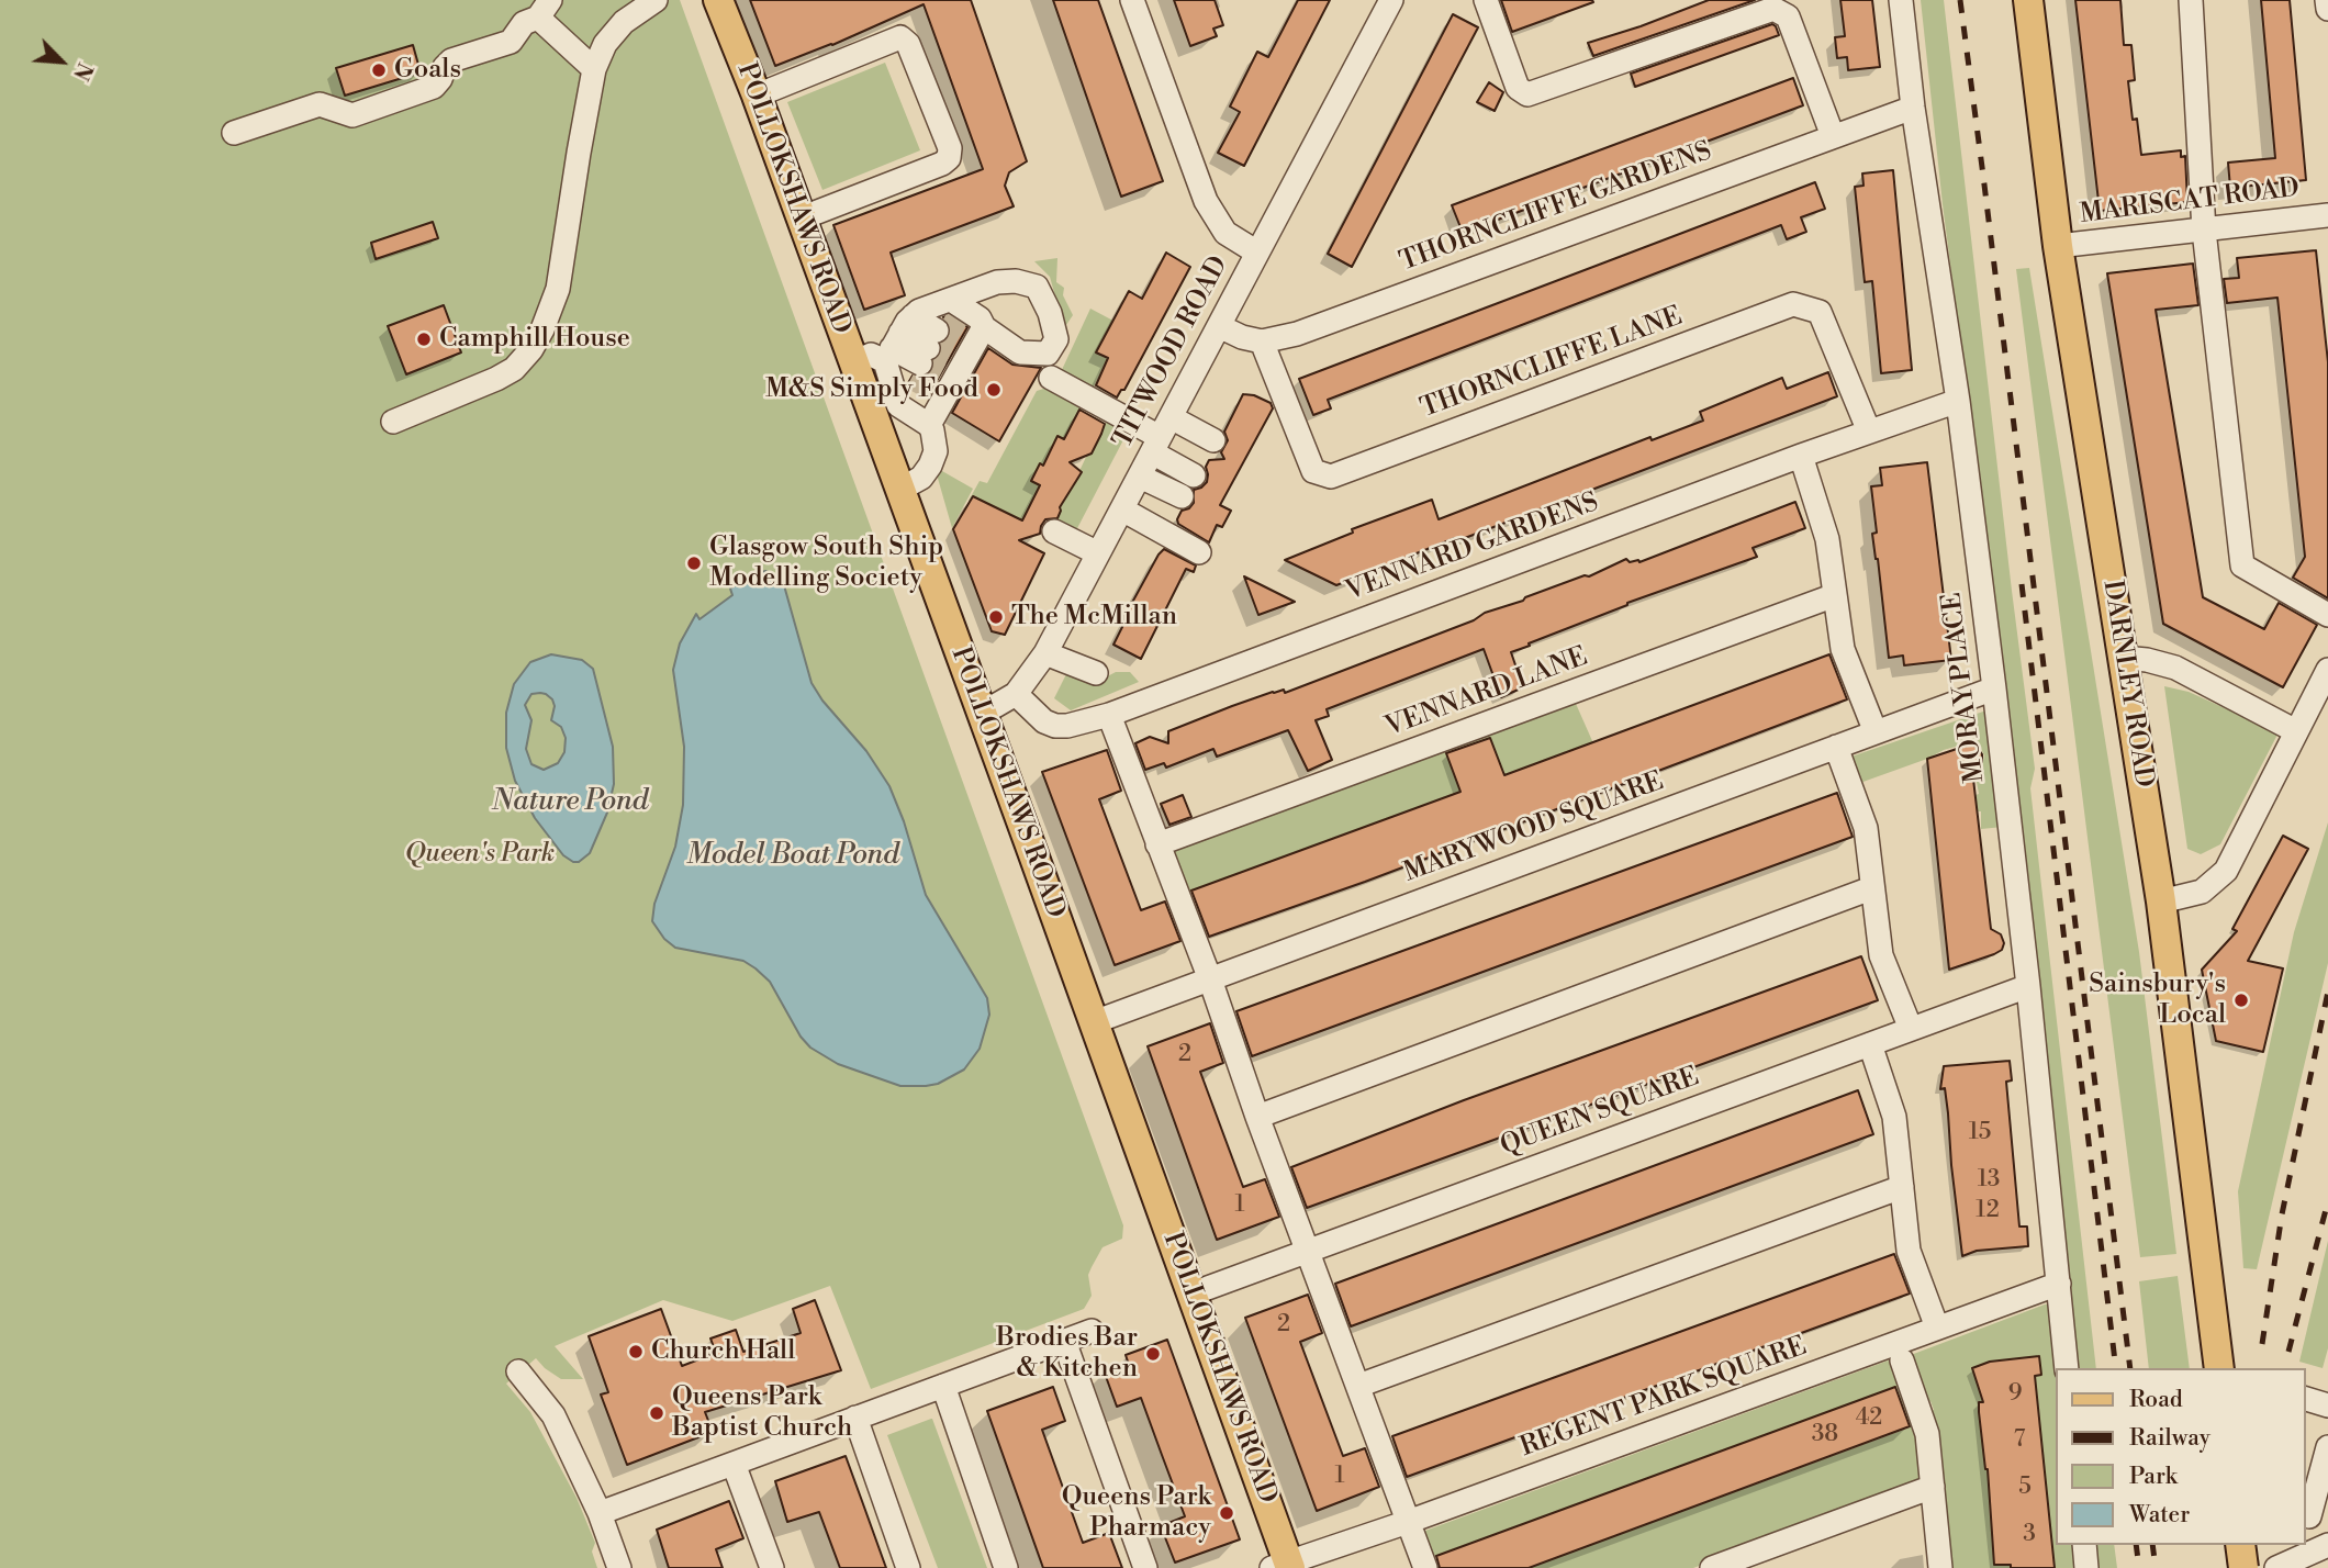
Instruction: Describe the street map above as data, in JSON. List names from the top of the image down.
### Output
{
  "streets": {
    "main road": ["POLLOKSHAWS ROAD", "DARNLEY ROAD"],
    "street": [
      "MARISCAT ROAD",
      "THORNCLIFFE GARDENS",
      "TITWOOD ROAD",
      "THORNCLIFFE LANE",
      "VENNARD GARDENS",
      "MORAY PLACE",
      "VENNARD LANE",
      "MARYWOOD SQUARE",
      "QUEEN SQUARE",
      "REGENT PARK SQUARE"
    ]
  },
  "crossings": [
    ["POLLOKSHAWS ROAD", "TITWOOD ROAD"],
    ["POLLOKSHAWS ROAD", "MARYWOOD SQUARE"],
    ["POLLOKSHAWS ROAD", "QUEEN SQUARE"],
    ["POLLOKSHAWS ROAD", "REGENT PARK SQUARE"],
    ["MARISCAT ROAD", "DARNLEY ROAD"],
    ["THORNCLIFFE GARDENS", "THORNCLIFFE LANE"],
    ["THORNCLIFFE GARDENS", "MORAY PLACE"],
    ["TITWOOD ROAD", "VENNARD GARDENS"],
    ["THORNCLIFFE LANE", "VENNARD GARDENS"],
    ["VENNARD GARDENS", "MORAY PLACE"],
    ["MORAY PLACE", "MARYWOOD SQUARE"],
    ["MORAY PLACE", "QUEEN SQUARE"],
    ["MORAY PLACE", "REGENT PARK SQUARE"]
  ],
  "water": ["Nature Pond", "Model Boat Pond"],
  "parks": ["Queen's Park"],
  "places": [
    "Goals",
    "Camphill House",
    "M&S Simply Food",
    "Glasgow South Ship Modelling Society",
    "The McMillan",
    "Sainsbury's Local",
    "Church Hall",
    "Brodies Bar & Kitchen",
    "Queens Park Baptist Church",
    "Queens Park Pharmacy"
  ],
  "house_numbers": [
    "2",
    "15",
    "13",
    "1",
    "12",
    "2",
    "9",
    "42",
    "38",
    "7",
    "1",
    "5",
    "3"
  ],
  "legend": [
    "Road",
    "Railway",
    "Park",
    "Water"
  ],
  "north": "bottom right"
}
